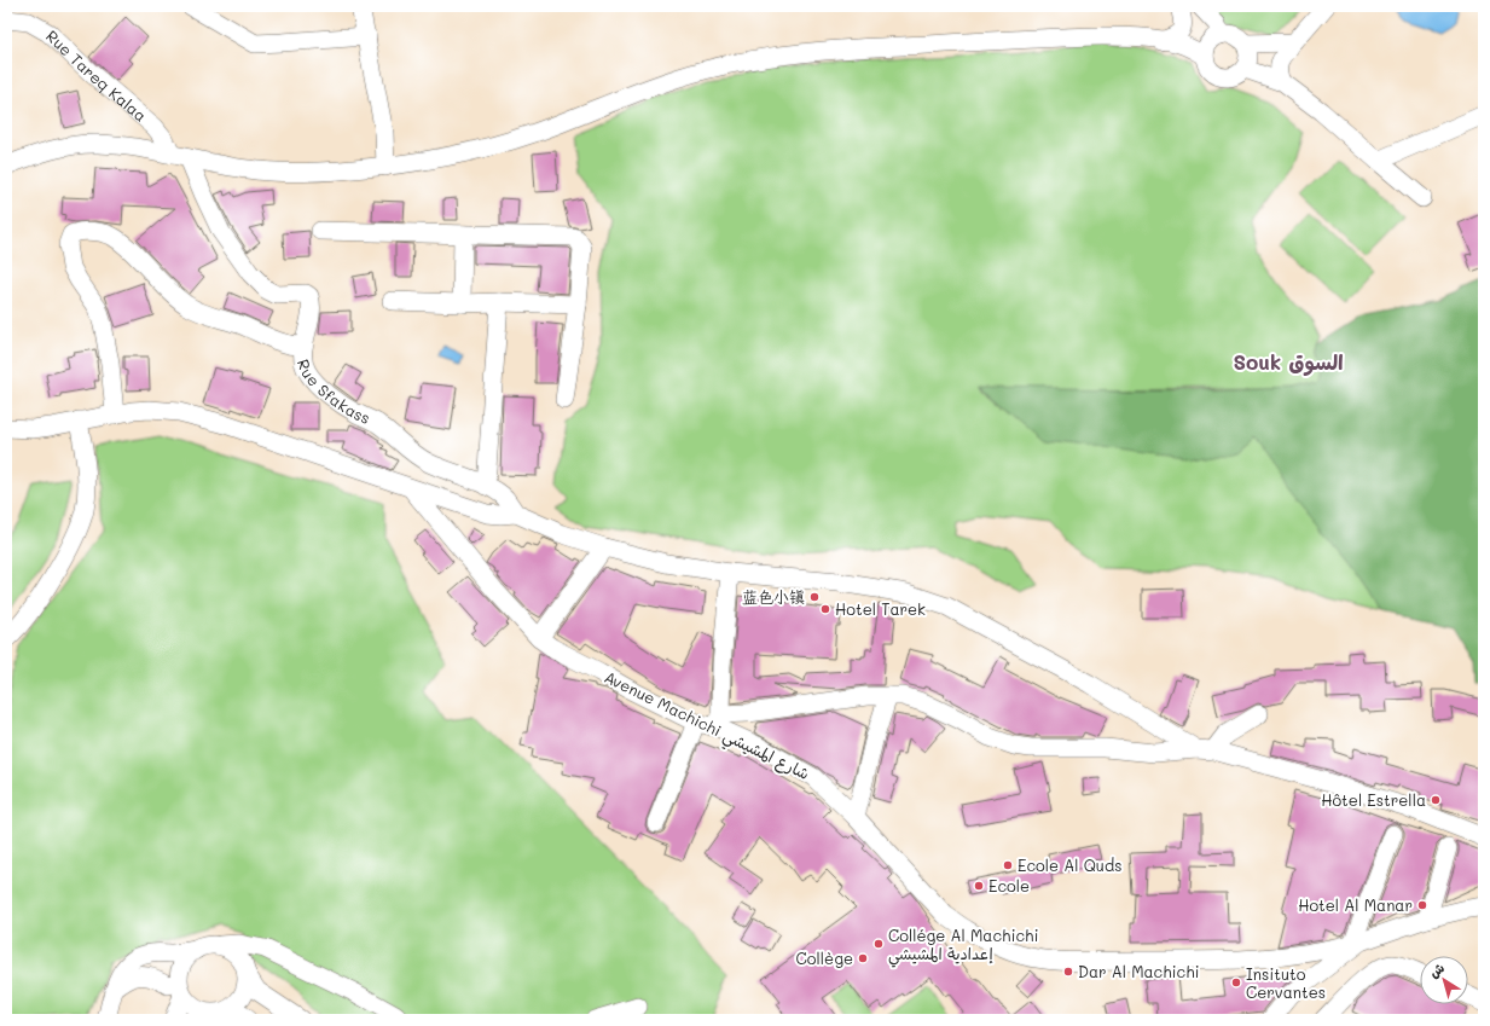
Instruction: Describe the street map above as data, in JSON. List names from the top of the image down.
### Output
{
  "streets": {
    "street": ["Rue Tareq Kalaa", "Rue Sfakass", "Avenue Machichi شارع المشيشي"]
  },
  "crossings": [
    ["Rue Tareq Kalaa", "Rue Sfakass"]
  ],
  "districts": ["Souk السوق"],
  "places": [
    "蓝色小镇",
    "Hotel Tarek",
    "Hôtel Estrella",
    "Ecole Al Quds",
    "Ecole",
    "Hotel Al Manar",
    "Collége Al Machichi إعدادية المشيشي",
    "Collège",
    "Dar Al Machichi",
    "Insituto Cervantes"
  ],
  "north": "top left"
}
